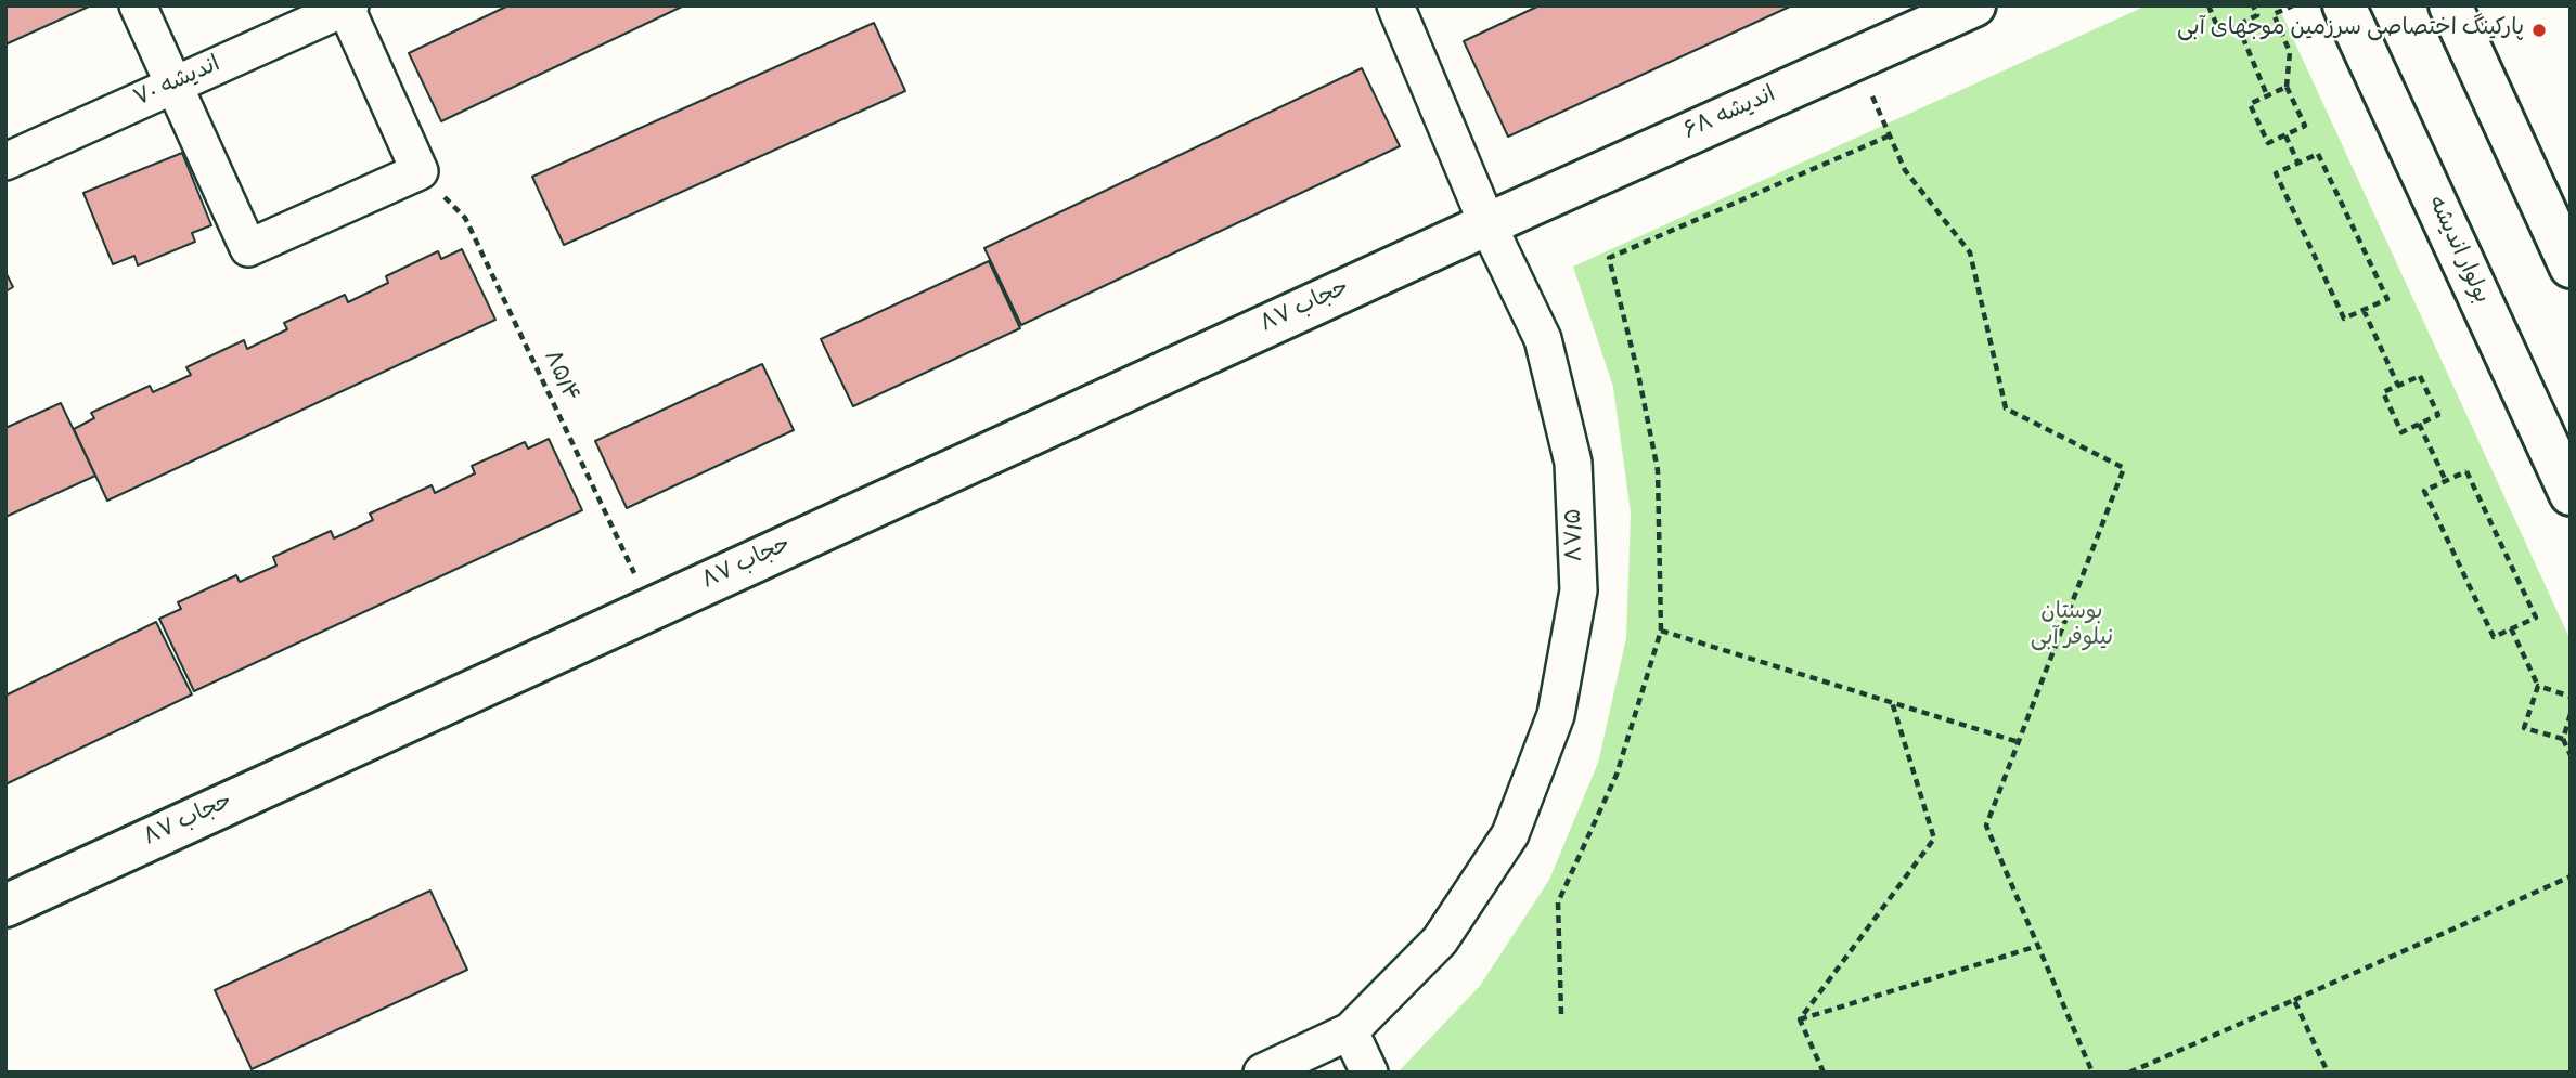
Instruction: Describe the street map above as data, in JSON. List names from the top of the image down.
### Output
{
  "streets": {
    "street": [
      "اندیشه ۷۰",
      "اندیشه ۶۸",
      "بولوار اندیشه",
      "حجاب ۸۷",
      "۸۷/۵"
    ],
    "path": ["۸۵/۴"]
  },
  "crossings": [
    ["اندیشه ۶۸", "حجاب ۸۷"],
    ["اندیشه ۶۸", "۸۷/۵"],
    ["حجاب ۸۷", "۸۵/۴"],
    ["حجاب ۸۷", "۸۷/۵"]
  ],
  "parks": ["بوستان نیلوفر آبی"],
  "places": ["پارکینگ اختصاصی سرزمین موجهای آبی"]
}
